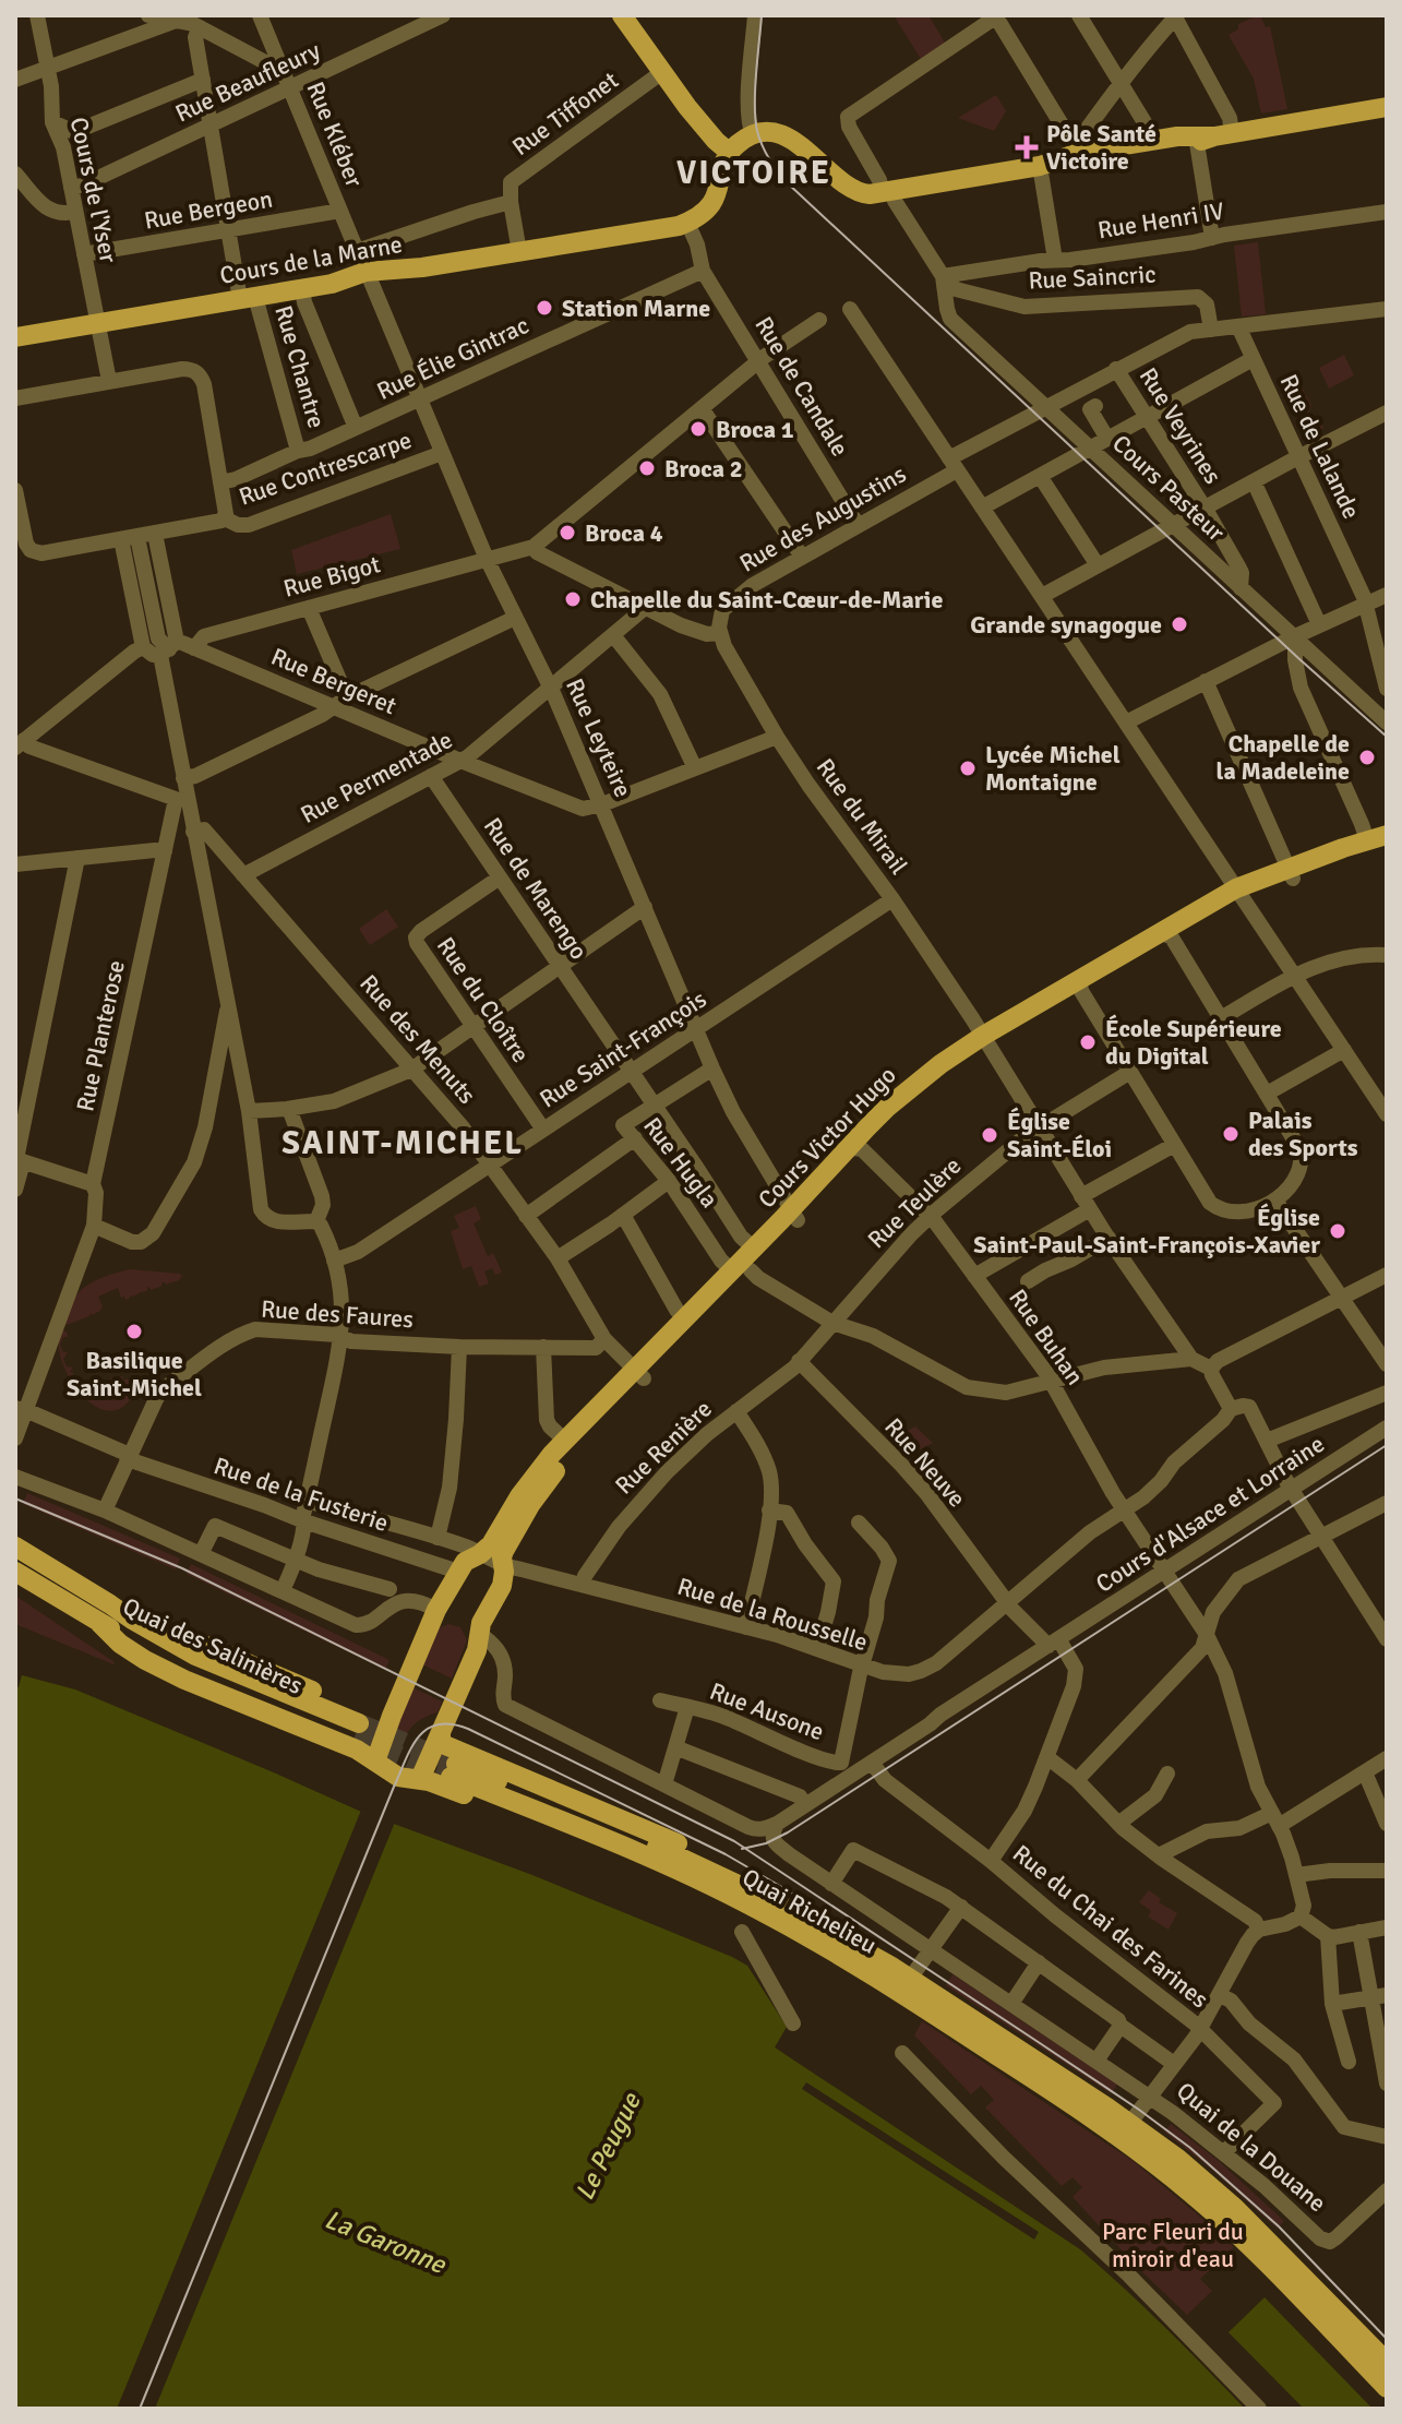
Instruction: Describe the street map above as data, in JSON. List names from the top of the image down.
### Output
{
  "streets": {
    "main road": [
      "Cours de la Marne",
      "Cours Victor Hugo",
      "Quai des Salinières",
      "Quai Richelieu"
    ],
    "street": [
      "Rue Beaufleury",
      "Rue Tiffonet",
      "Rue Kléber",
      "Cours de l'Yser",
      "Rue Bergeon",
      "Rue Henri IV",
      "Rue Saincric",
      "Rue Élie Gintrac",
      "Rue Chantre",
      "Rue de Candale",
      "Rue Veyrines",
      "Rue de Lalande",
      "Rue Contrescarpe",
      "Cours Pasteur",
      "Rue des Augustins",
      "Rue Bigot",
      "Rue Bergeret",
      "Rue Leyteire",
      "Rue Permentade",
      "Rue du Mirail",
      "Rue de Marengo",
      "Rue du Cloître",
      "Rue Planterose",
      "Rue des Menuts",
      "Rue Saint-François",
      "Rue Hugla",
      "Rue Teulère",
      "Rue des Faures",
      "Rue Buhan",
      "Rue Renière",
      "Rue Neuve",
      "Rue de la Fusterie",
      "Cours d'Alsace et Lorraine",
      "Rue de la Rousselle",
      "Rue Ausone",
      "Rue du Chai des Farines",
      "Quai de la Douane"
    ]
  },
  "crossings": [
    ["Rue Beaufleury", "Rue Kléber"],
    ["Rue Beaufleury", "Cours de l'Yser"],
    ["Rue Beaufleury", "Rue Chantre"],
    ["Rue Kléber", "Rue Bergeon"],
    ["Rue Kléber", "Cours de la Marne"],
    ["Rue Kléber", "Rue Leyteire"],
    ["Cours de l'Yser", "Rue Bergeon"],
    ["Cours de l'Yser", "Cours de la Marne"],
    ["Rue Bergeon", "Rue Chantre"],
    ["Rue Henri IV", "Rue Saincric"],
    ["Rue Henri IV", "Cours Pasteur"],
    ["Cours de la Marne", "Rue Chantre"],
    ["Cours de la Marne", "Rue de Candale"],
    ["Cours de la Marne", "Rue Leyteire"],
    ["Rue Saincric", "Cours Pasteur"],
    ["Rue Saincric", "Rue des Augustins"],
    ["Rue Élie Gintrac", "Rue Chantre"],
    ["Rue Élie Gintrac", "Rue de Candale"],
    ["Rue Élie Gintrac", "Rue Leyteire"],
    ["Rue de Candale", "Rue des Augustins"],
    ["Rue Veyrines", "Cours Pasteur"],
    ["Rue Veyrines", "Rue des Augustins"],
    ["Rue de Lalande", "Rue des Augustins"],
    ["Rue Contrescarpe", "Rue Leyteire"],
    ["Cours Pasteur", "Rue des Augustins"],
    ["Rue des Augustins", "Rue du Mirail"],
    ["Rue Bigot", "Rue Bergeret"],
    ["Rue Bigot", "Rue Leyteire"],
    ["Rue Bergeret", "Rue Leyteire"],
    ["Rue Bergeret", "Rue Permentade"],
    ["Rue Leyteire", "Rue Permentade"],
    ["Rue Leyteire", "Rue Saint-François"],
    ["Rue Leyteire", "Cours Victor Hugo"],
    ["Rue Leyteire", "Rue Hugla"],
    ["Rue Permentade", "Rue de Marengo"],
    ["Rue Permentade", "Rue des Menuts"],
    ["Rue du Mirail", "Rue Saint-François"],
    ["Rue du Mirail", "Cours Victor Hugo"],
    ["Rue du Mirail", "Rue Hugla"],
    ["Rue du Mirail", "Rue Teulère"],
    ["Rue de Marengo", "Rue du Cloître"],
    ["Rue de Marengo", "Rue Saint-François"],
    ["Rue de Marengo", "Cours Victor Hugo"],
    ["Rue de Marengo", "Rue Hugla"],
    ["Rue du Cloître", "Rue Saint-François"],
    ["Rue Planterose", "Rue de la Fusterie"],
    ["Rue des Menuts", "Rue Saint-François"],
    ["Rue des Menuts", "Cours Victor Hugo"],
    ["Rue des Menuts", "Rue des Faures"],
    ["Cours Victor Hugo", "Rue Hugla"],
    ["Cours Victor Hugo", "Rue Buhan"],
    ["Cours Victor Hugo", "Rue de la Fusterie"],
    ["Cours Victor Hugo", "Rue de la Rousselle"],
    ["Cours Victor Hugo", "Quai Richelieu"],
    ["Rue Hugla", "Rue Teulère"],
    ["Rue Hugla", "Rue Buhan"],
    ["Rue Hugla", "Rue Renière"],
    ["Rue Teulère", "Rue Buhan"],
    ["Rue Teulère", "Rue Renière"],
    ["Rue des Faures", "Rue de la Fusterie"],
    ["Rue Buhan", "Cours d'Alsace et Lorraine"],
    ["Rue Buhan", "Rue de la Rousselle"],
    ["Rue Renière", "Rue Neuve"],
    ["Rue Renière", "Rue de la Rousselle"],
    ["Rue Neuve", "Cours d'Alsace et Lorraine"],
    ["Rue Neuve", "Rue de la Rousselle"],
    ["Cours d'Alsace et Lorraine", "Rue Ausone"],
    ["Cours d'Alsace et Lorraine", "Quai Richelieu"],
    ["Quai Richelieu", "Quai de la Douane"],
    ["Rue du Chai des Farines", "Quai de la Douane"]
  ],
  "districts": ["VICTOIRE", "SAINT-MICHEL"],
  "water": ["Le Peugue", "La Garonne"],
  "parks": ["Parc Fleuri du miroir d'eau"],
  "places": {
    "health": ["Pôle Santé Victoire"],
    "other": [
      "Station Marne",
      "Broca 1",
      "Broca 2",
      "Broca 4",
      "Chapelle du Saint-Cœur-de-Marie",
      "Grande synagogue",
      "Chapelle de la Madeleine",
      "Lycée Michel Montaigne",
      "École Supérieure du Digital",
      "Palais des Sports",
      "Église Saint-Éloi",
      "Église Saint-Paul-Saint-François-Xavier",
      "Basilique Saint-Michel"
    ]
  }
}
